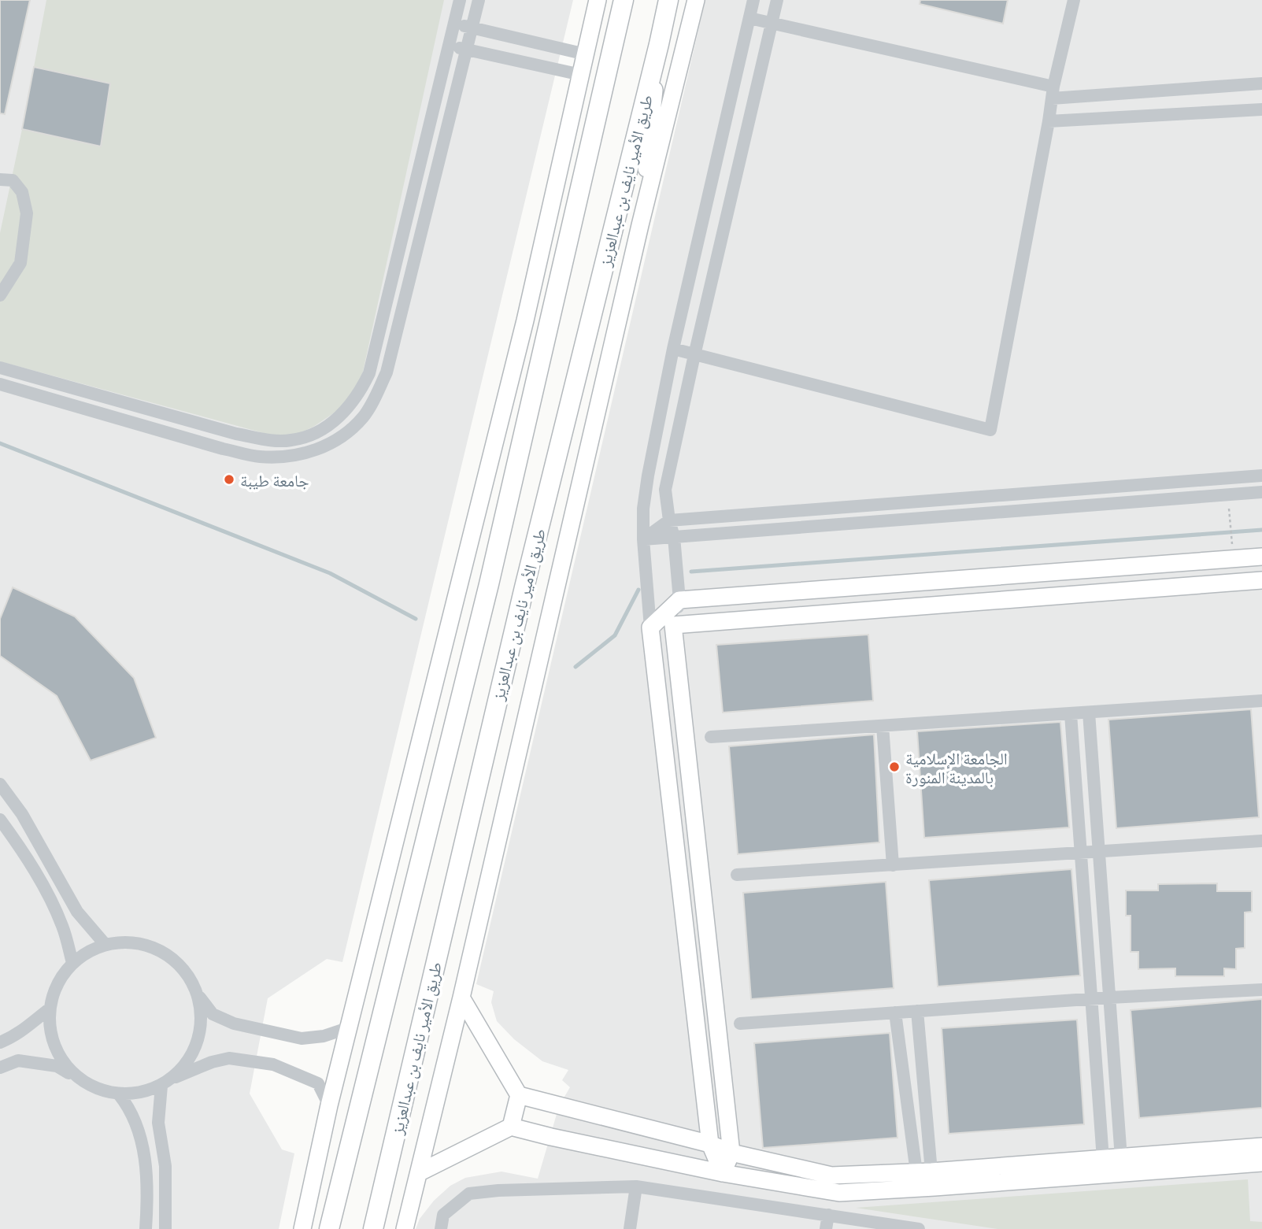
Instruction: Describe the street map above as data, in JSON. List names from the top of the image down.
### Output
{
  "streets": {
    "highway": ["طريق الأمير نايف بن عبدالعزيز"]
  },
  "places": ["جامعة طيبة", "الجامعة الإسلامية بالمدينة المنورة"]
}
